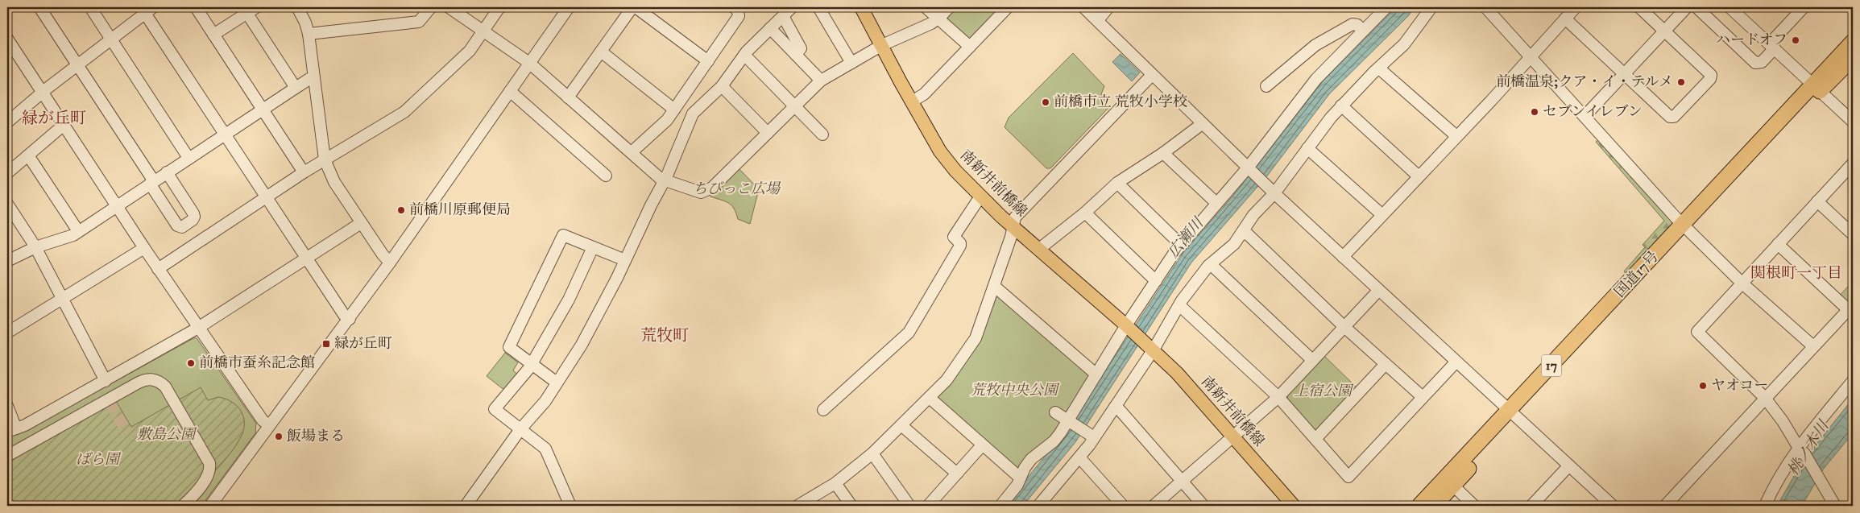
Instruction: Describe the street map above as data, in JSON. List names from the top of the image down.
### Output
{
  "streets": {
    "highway": ["国道17号", "17"],
    "main road": ["南新井前橋線"]
  },
  "districts": ["緑が丘町", "関根町一丁目", "荒牧町"],
  "water": ["広瀬川", "桃ノ木川"],
  "parks": [
    "ちびっこ広場",
    "荒牧中央公園",
    "上宿公園",
    "敷島公園",
    "ばら園"
  ],
  "places": {
    "other": [
      "ハードオフ",
      "前橋温泉;クア・イ・テルメ",
      "前橋市立 荒牧小学校",
      "セブンイレブン",
      "前橋川原郵便局",
      "前橋市蚕糸記念館",
      "ヤオコー",
      "飯場まる"
    ],
    "transit": ["緑が丘町"]
  }
}
